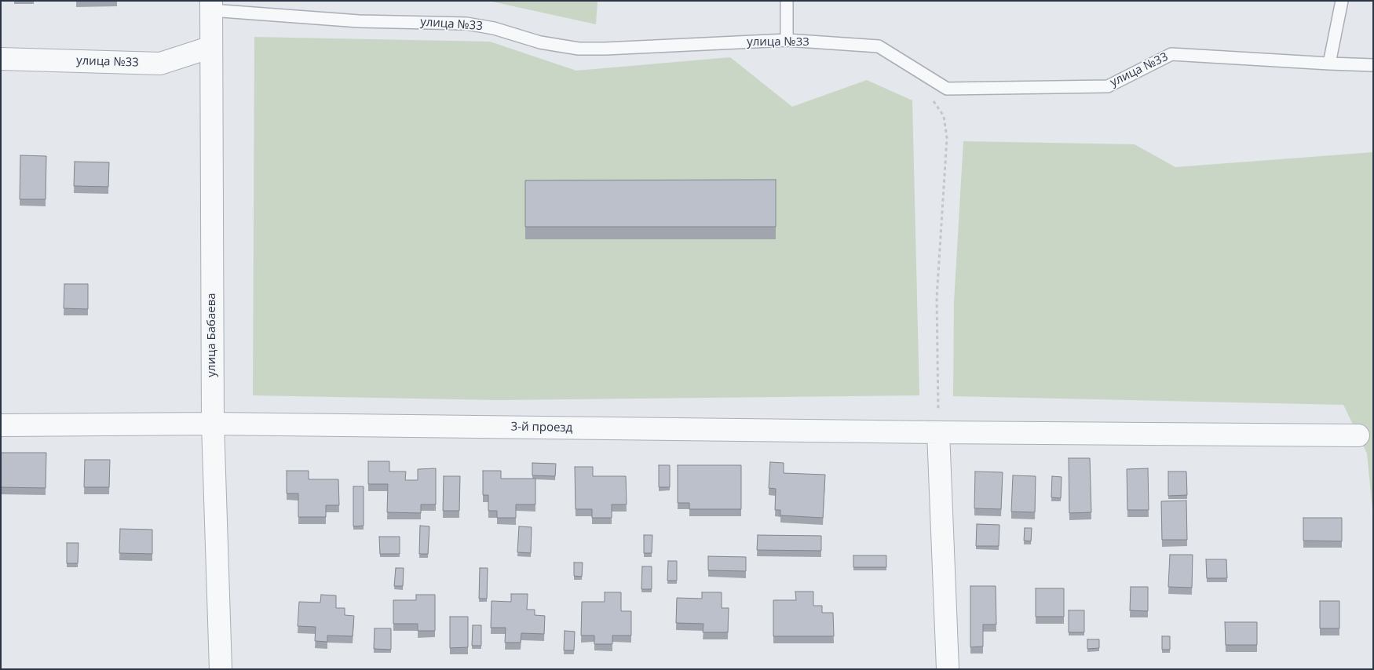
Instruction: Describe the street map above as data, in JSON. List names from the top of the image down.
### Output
{
  "streets": {
    "street": ["улица №33", "улица Бабаева", "3-й проезд"]
  },
  "crossings": [
    ["улица №33", "улица Бабаева"],
    ["улица Бабаева", "3-й проезд"]
  ]
}
